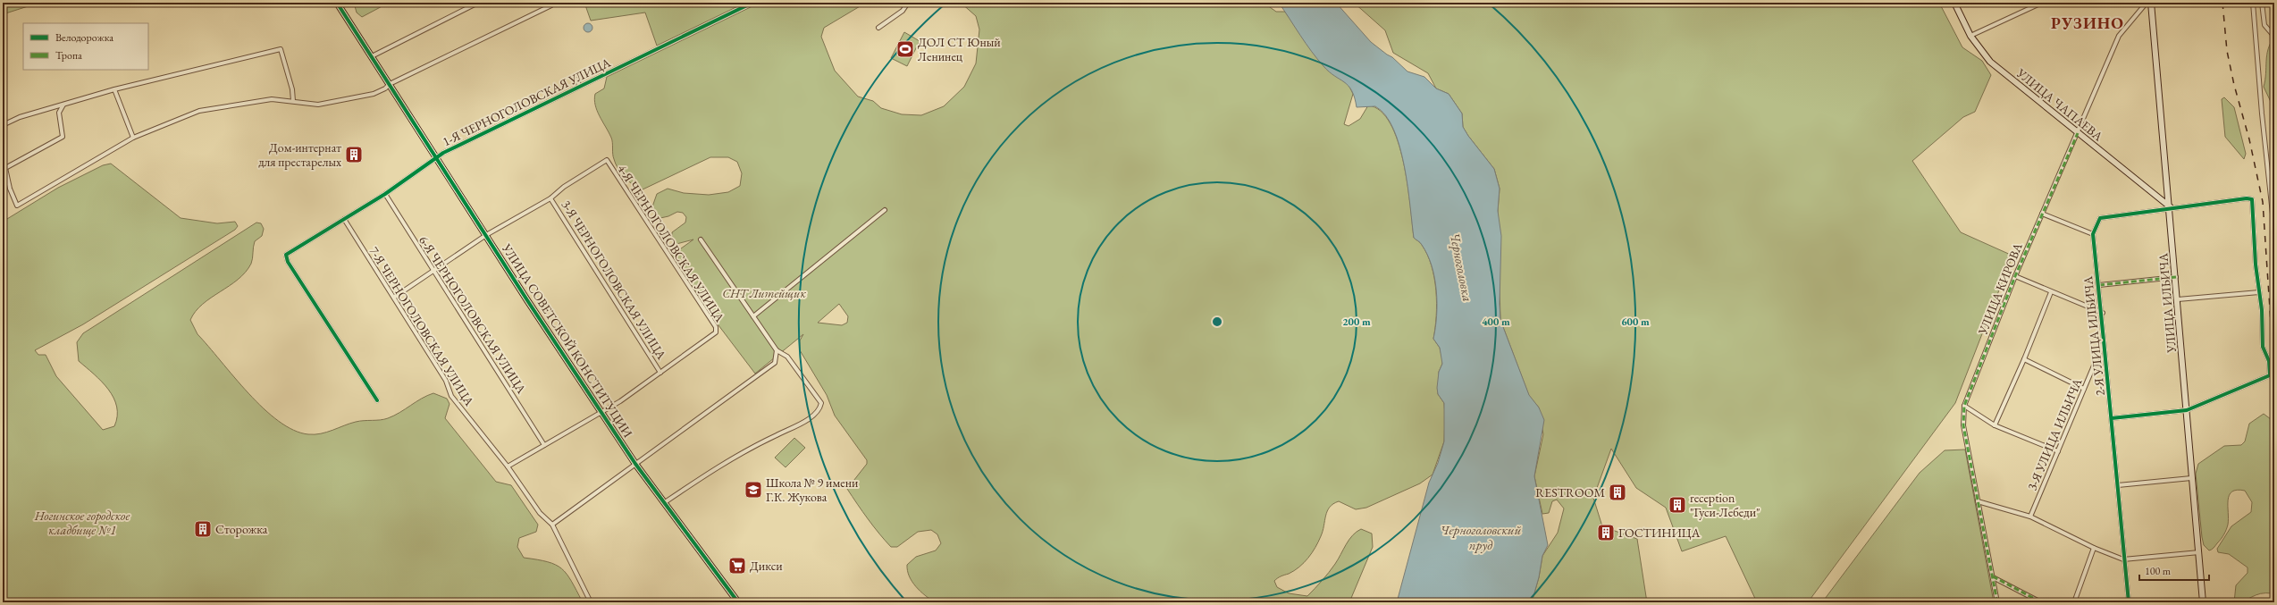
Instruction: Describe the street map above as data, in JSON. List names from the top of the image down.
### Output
{
  "streets": {
    "street": [
      "1-Я ЧЕРНОГОЛОВСКАЯ УЛИЦА",
      "УЛИЦА ЧАПАЕВА",
      "4-Я ЧЕРНОГОЛОВСКАЯ УЛИЦА",
      "3-Я ЧЕРНОГОЛОВСКАЯ УЛИЦА",
      "УЛИЦА КИРОВА",
      "УЛИЦА ИЛЬИЧА",
      "6-Я ЧЕРНОГОЛОВСКАЯ УЛИЦА",
      "7-Я ЧЕРНОГОЛОВСКАЯ УЛИЦА",
      "2-Я УЛИЦА ИЛЬИЧА",
      "УЛИЦА СОВЕТСКОЙ КОНСТИТУЦИИ",
      "3-Я УЛИЦА ИЛЬИЧА"
    ]
  },
  "crossings": [
    ["1-Я ЧЕРНОГОЛОВСКАЯ УЛИЦА", "6-Я ЧЕРНОГОЛОВСКАЯ УЛИЦА"],
    ["1-Я ЧЕРНОГОЛОВСКАЯ УЛИЦА", "7-Я ЧЕРНОГОЛОВСКАЯ УЛИЦА"],
    ["1-Я ЧЕРНОГОЛОВСКАЯ УЛИЦА", "УЛИЦА СОВЕТСКОЙ КОНСТИТУЦИИ"],
    ["УЛИЦА ЧАПАЕВА", "УЛИЦА КИРОВА"],
    ["УЛИЦА ЧАПАЕВА", "УЛИЦА ИЛЬИЧА"],
    ["4-Я ЧЕРНОГОЛОВСКАЯ УЛИЦА", "3-Я ЧЕРНОГОЛОВСКАЯ УЛИЦА"],
    ["2-Я УЛИЦА ИЛЬИЧА", "3-Я УЛИЦА ИЛЬИЧА"]
  ],
  "districts": ["РУЗИНО"],
  "water": ["Черноголовка", "Черноголовский пруд"],
  "parks": ["СНТ Литейщик", "Ногинское городское кладбище №1"],
  "places": {
    "sports": ["ДОЛ СТ Юный Ленинец"],
    "building": [
      "Дом-интернат для престарелых",
      "RESTROOM",
      "reception \"Гуси-Лебеди\"",
      "Сторожка",
      "ГОСТИНИЦА"
    ],
    "school or university": ["Школа № 9 имени Г.К. Жукова"],
    "supermarket": ["Дикси"]
  },
  "legend": ["Велодорожка", "Тропа"],
  "scale_bar": "100 m",
  "rings": ["200 m", "400 m", "600 m"]
}
